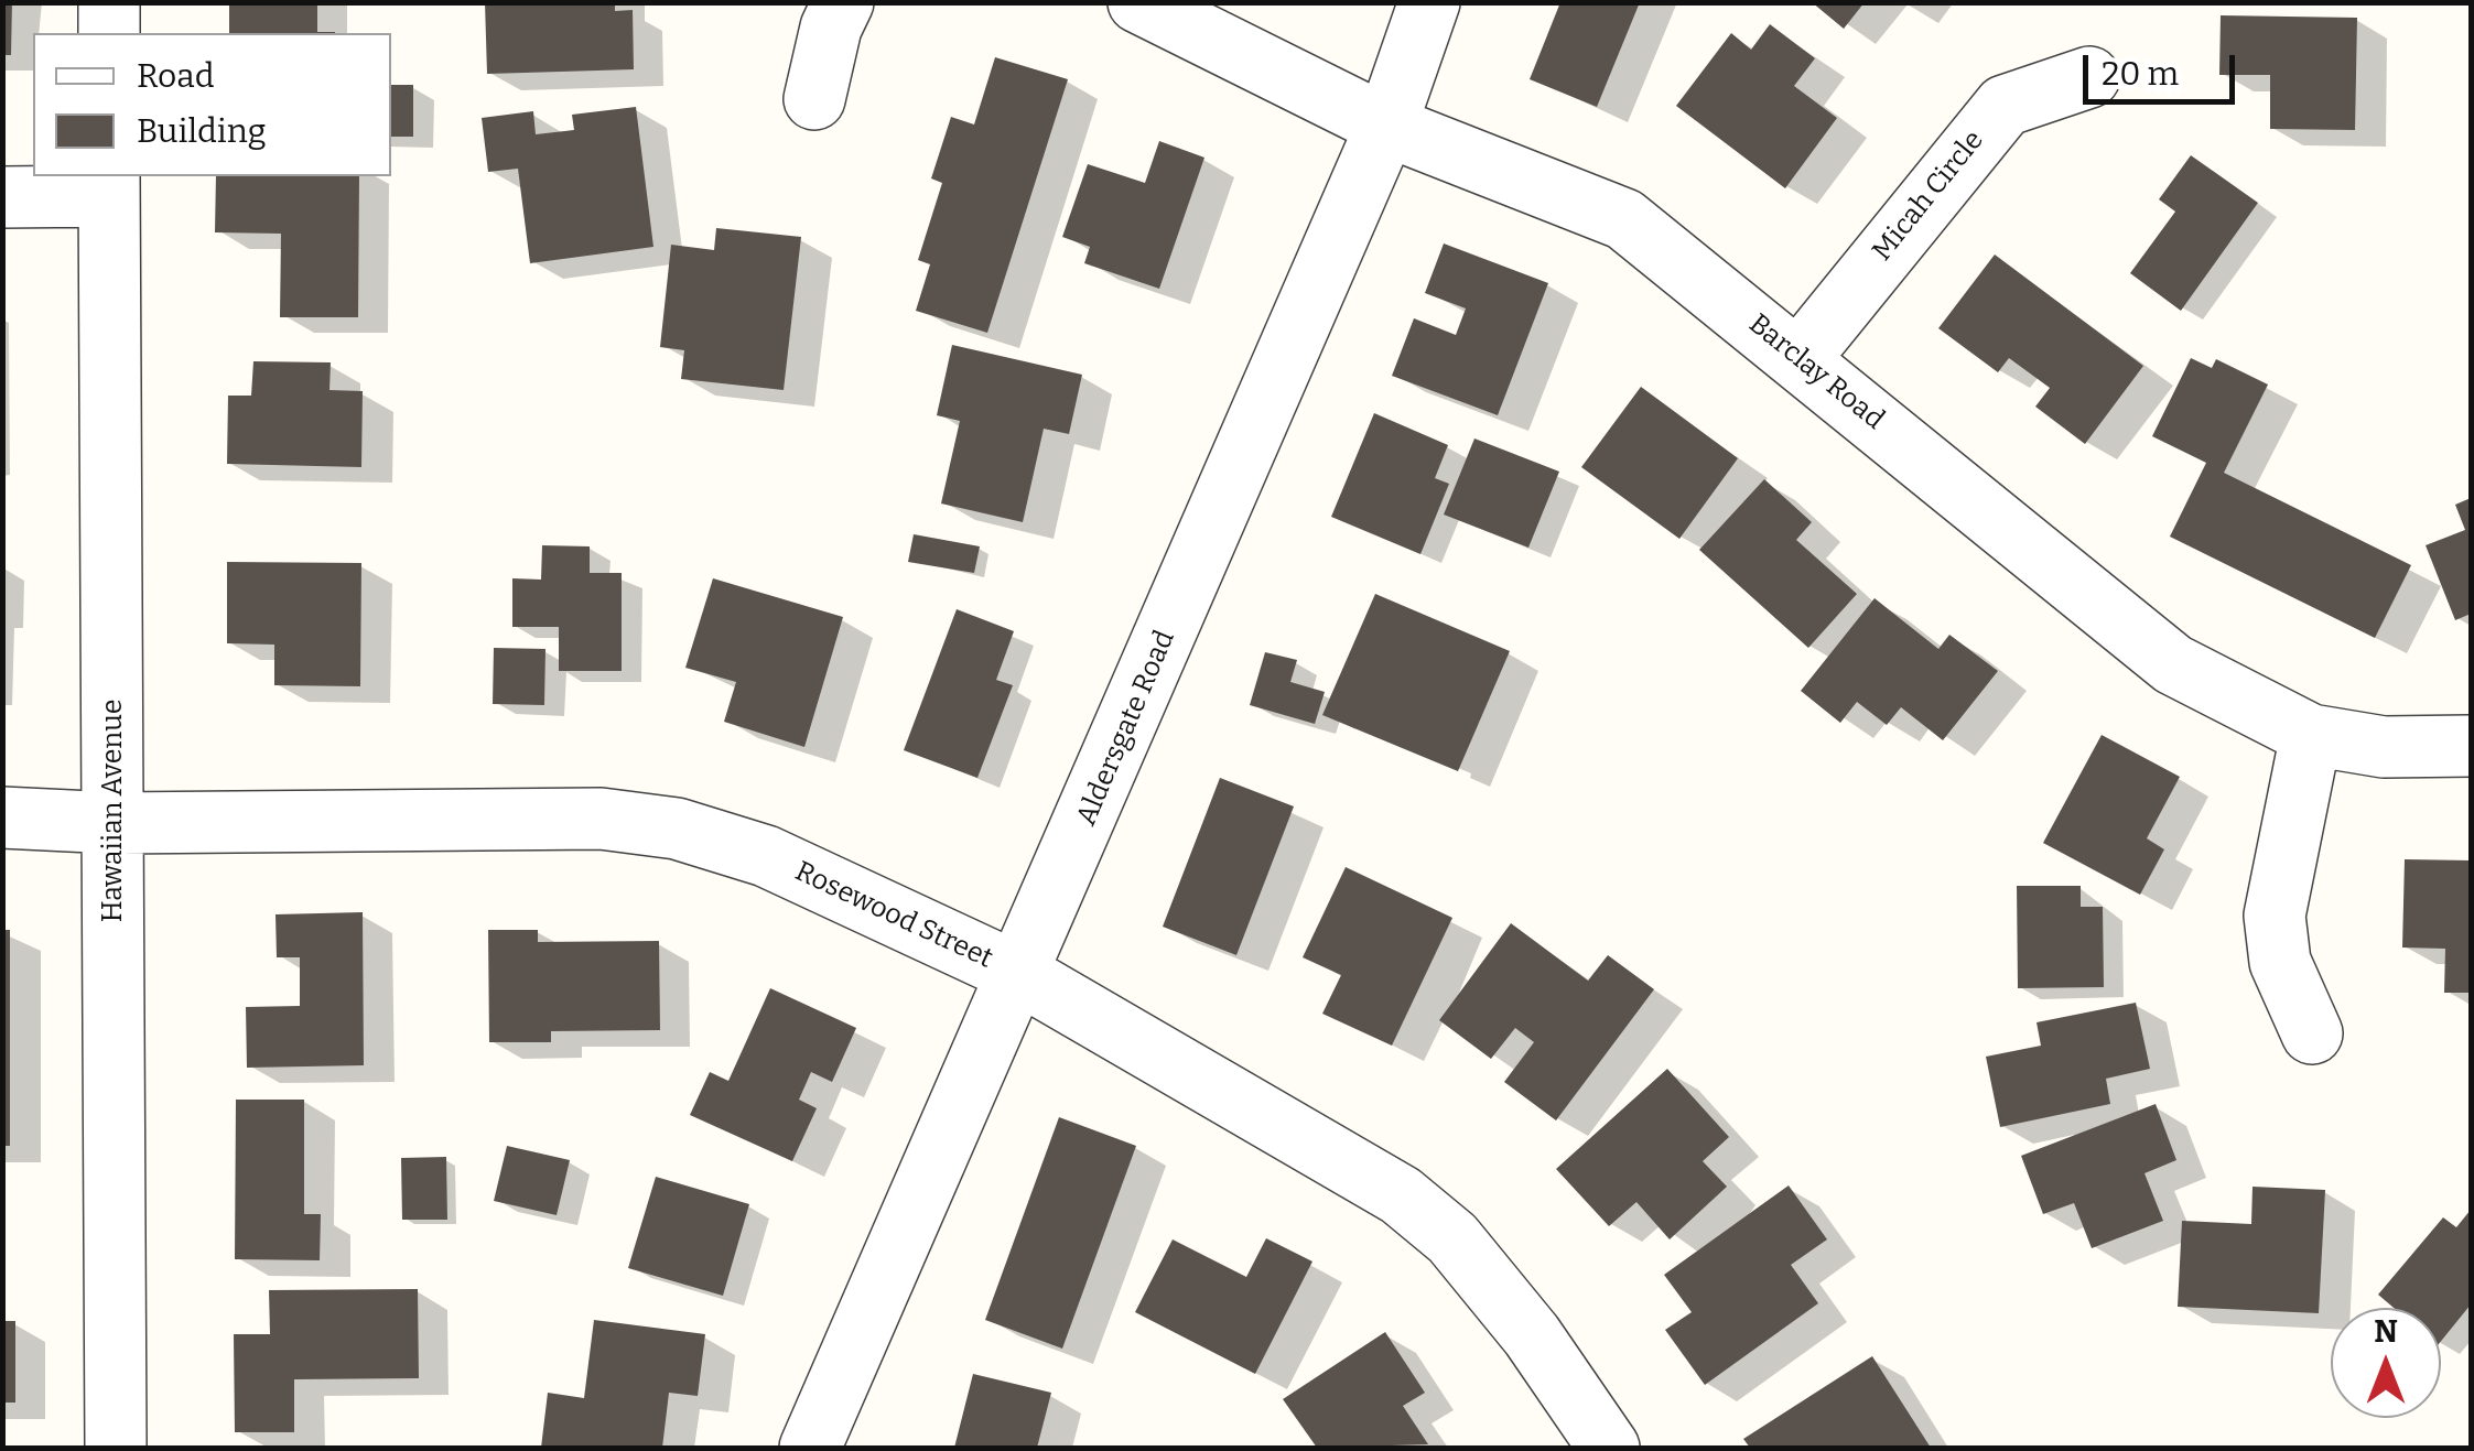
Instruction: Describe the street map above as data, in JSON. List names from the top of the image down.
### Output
{
  "streets": {
    "street": [
      "Micah Circle",
      "Barclay Road",
      "Aldersgate Road",
      "Hawaiian Avenue",
      "Rosewood Street"
    ]
  },
  "crossings": [
    ["Micah Circle", "Barclay Road"],
    ["Barclay Road", "Aldersgate Road"],
    ["Aldersgate Road", "Rosewood Street"],
    ["Hawaiian Avenue", "Rosewood Street"]
  ],
  "legend": ["Road", "Building"],
  "scale_bar": "20 m",
  "north": "top"
}
